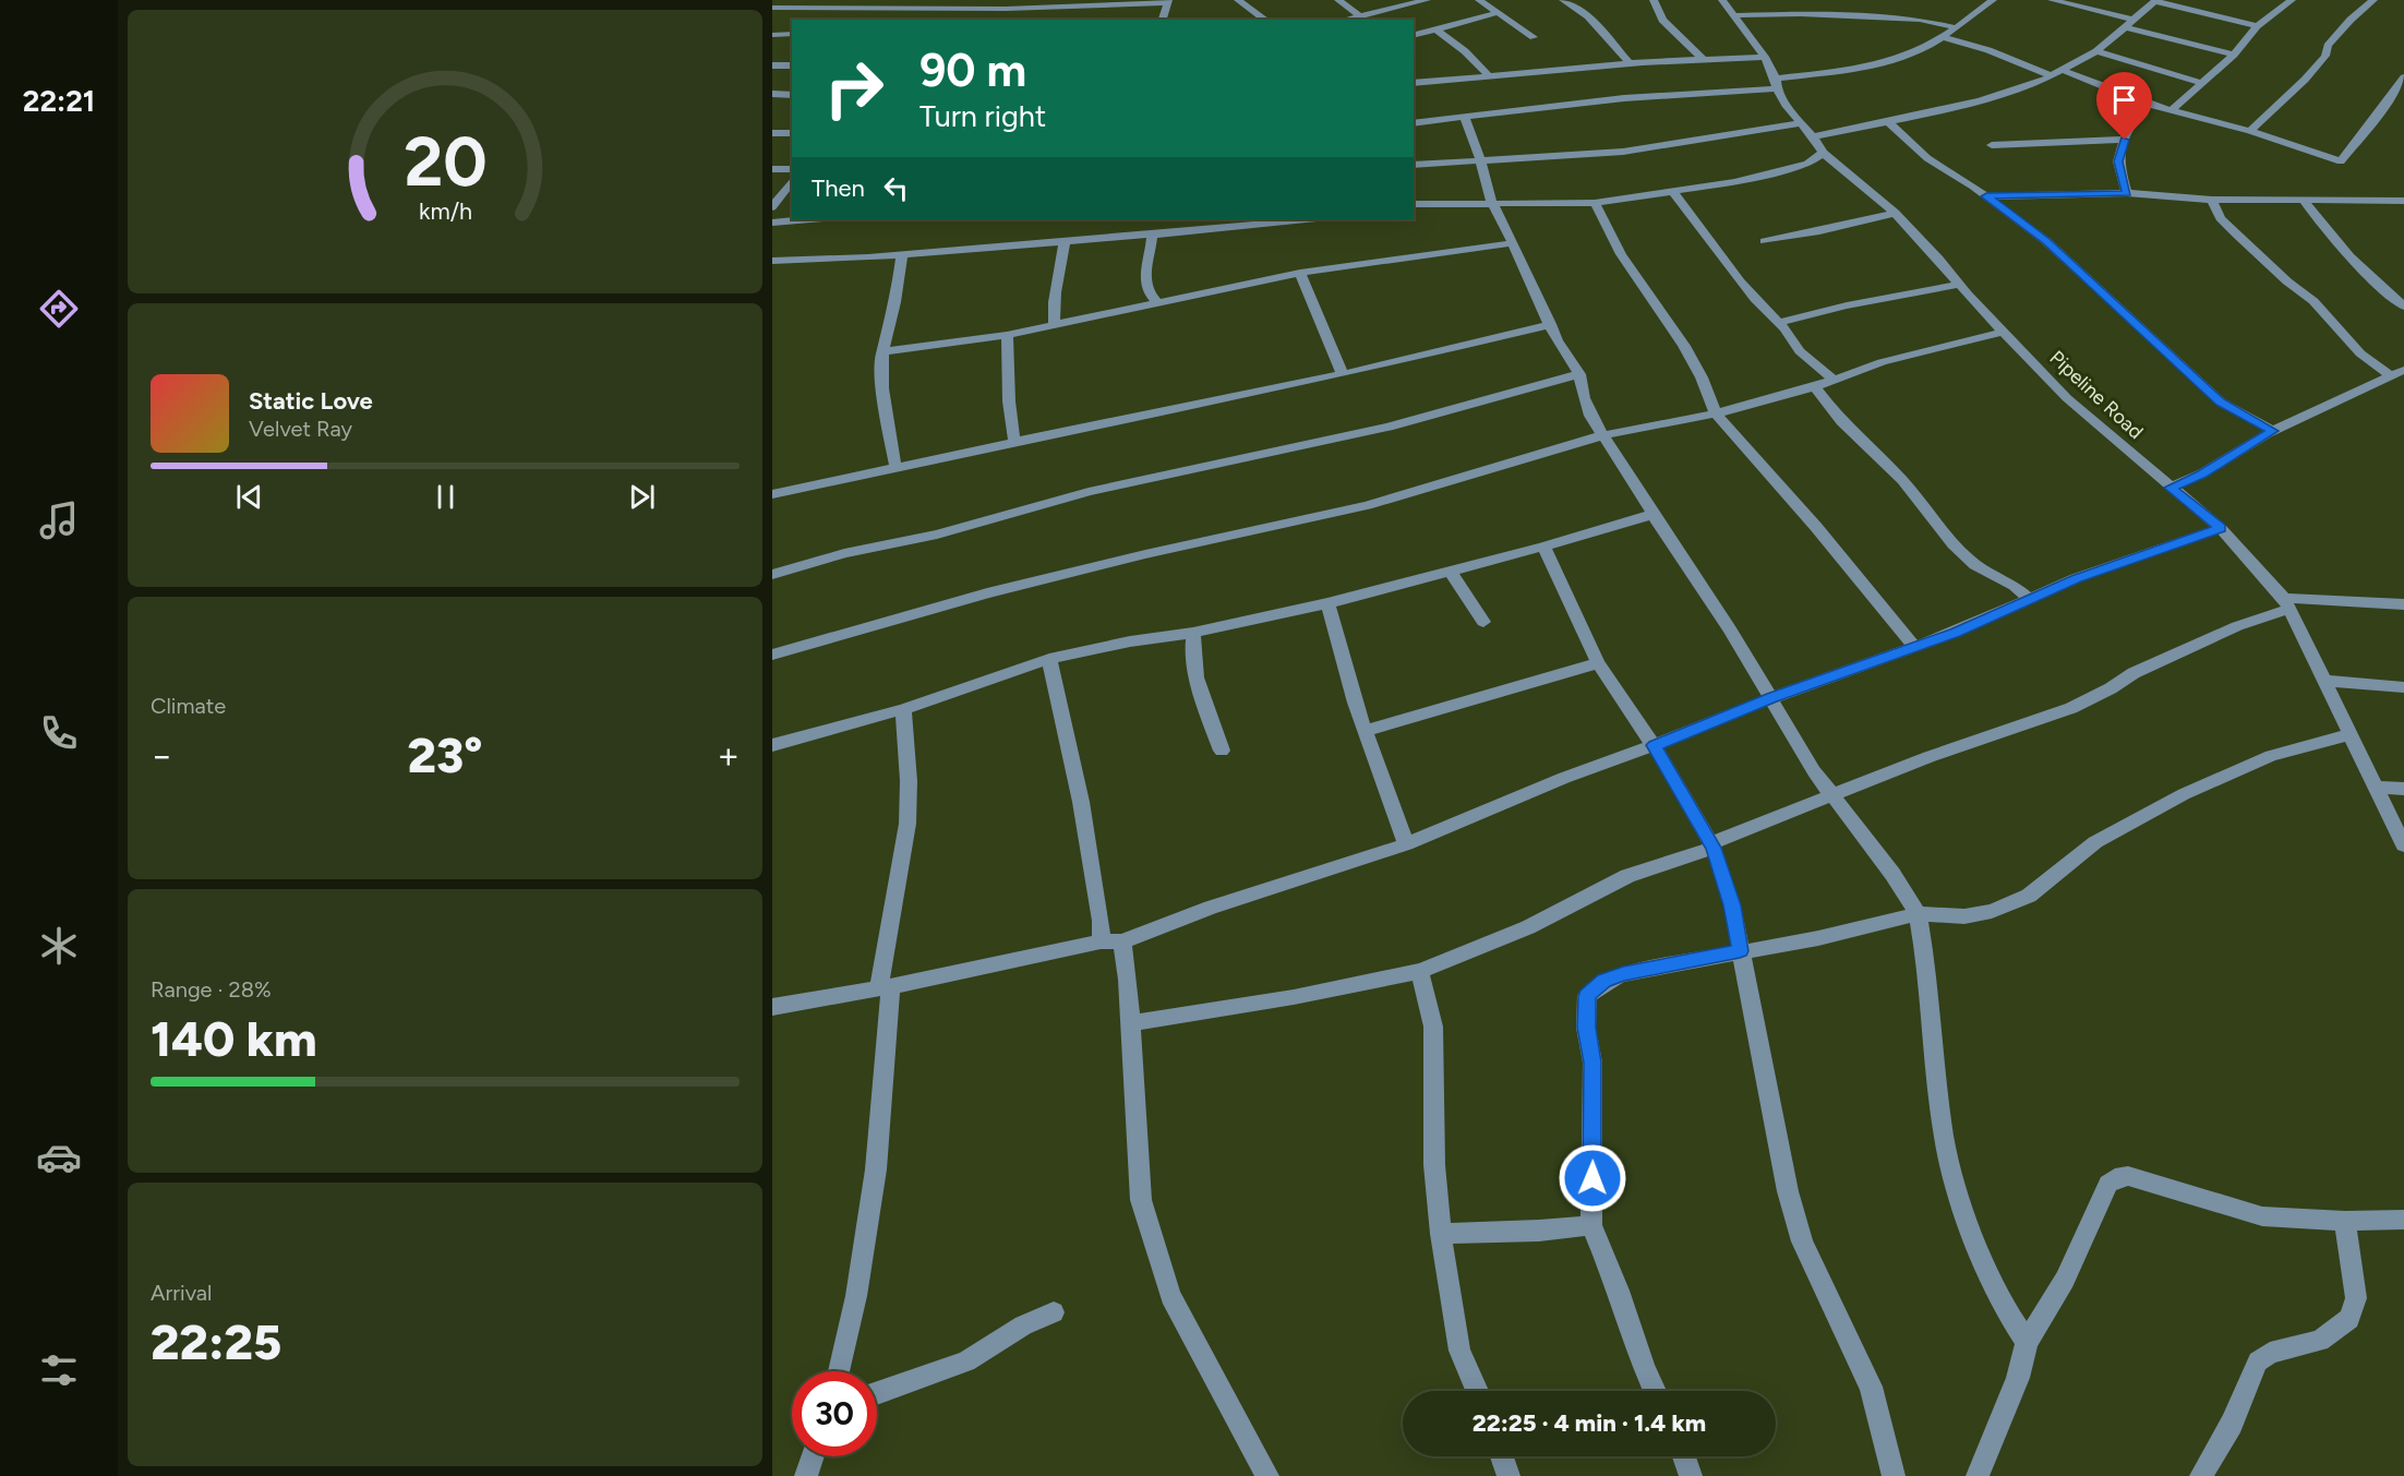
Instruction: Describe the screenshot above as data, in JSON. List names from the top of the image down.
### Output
{
  "streets": {
    "street": ["Pipeline Road"]
  },
  "page": {
    "tabs": "22:21",
    "turn": ["90 m", "Turn right"],
    "then": "Then",
    "song": ["Static Love", "Velvet Ray"],
    "tile": [
      "Climate",
      ["Range · 28%", "140 km"],
      ["Arrival", "22:25"]
    ],
    "heat": ["−", "23°", "+"],
    "limit": "30",
    "trip": "22:25 · 4 min · 1.4 km",
    "gauge": ["20", "km/h"]
  }
}
